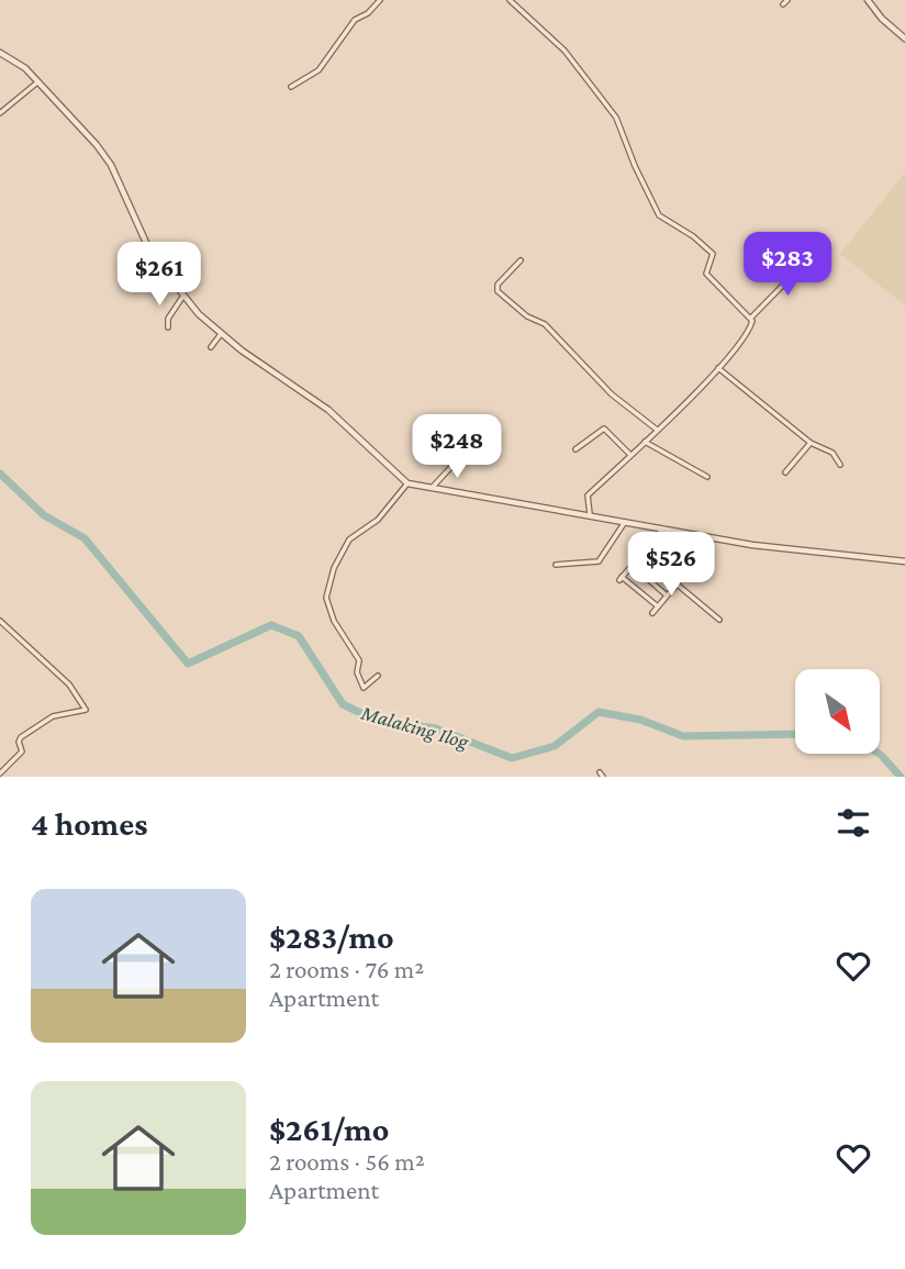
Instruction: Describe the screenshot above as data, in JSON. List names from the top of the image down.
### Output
{
  "water": ["Malaking Ilog"],
  "north": "bottom right",
  "page": {
    "price": [
      "$283",
      "$261",
      "$248",
      "$526"
    ],
    "heading": "4 homes",
    "list": [
      {
        "name": "$283/mo",
        "note": "2 rooms · 76 m² · Apartment"
      },
      {
        "name": "$261/mo",
        "note": "2 rooms · 56 m² · Apartment"
      }
    ]
  }
}
